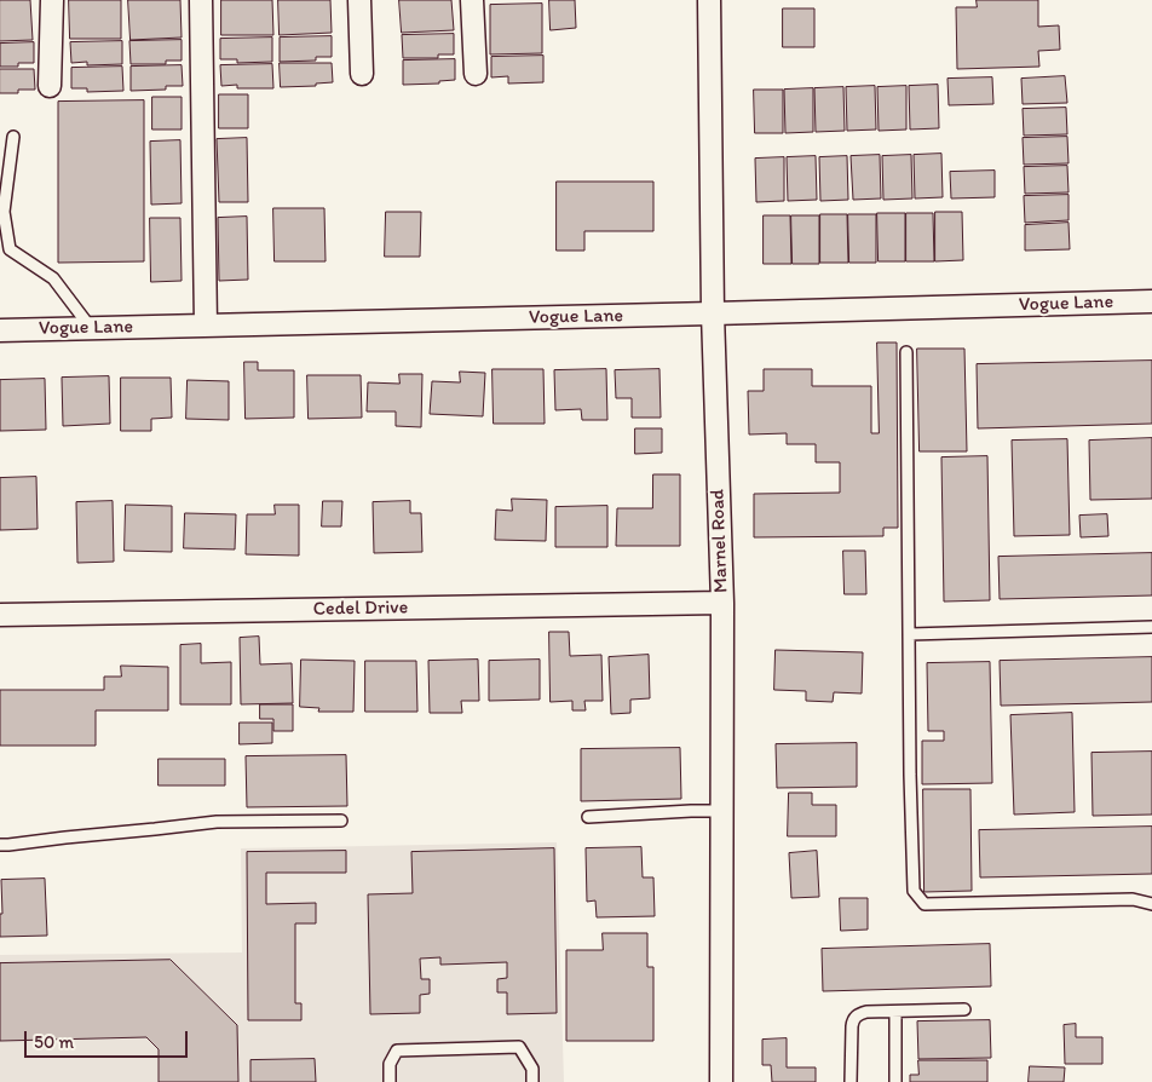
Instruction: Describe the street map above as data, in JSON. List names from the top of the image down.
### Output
{
  "streets": {
    "street": ["Vogue Lane", "Marnel Road", "Cedel Drive"]
  },
  "crossings": [
    ["Vogue Lane", "Marnel Road"],
    ["Marnel Road", "Cedel Drive"]
  ],
  "scale_bar": "50 m"
}
